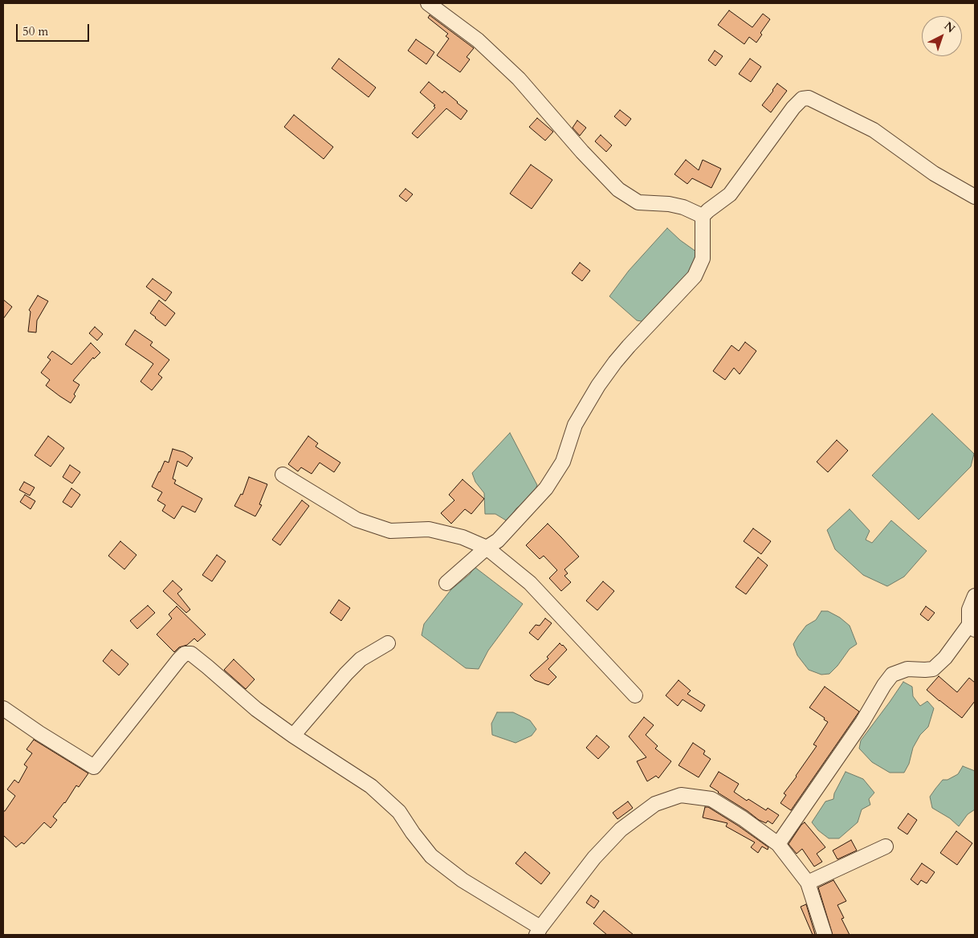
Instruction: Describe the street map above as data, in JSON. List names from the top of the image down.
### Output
{
  "scale_bar": "50 m",
  "north": "top right"
}
